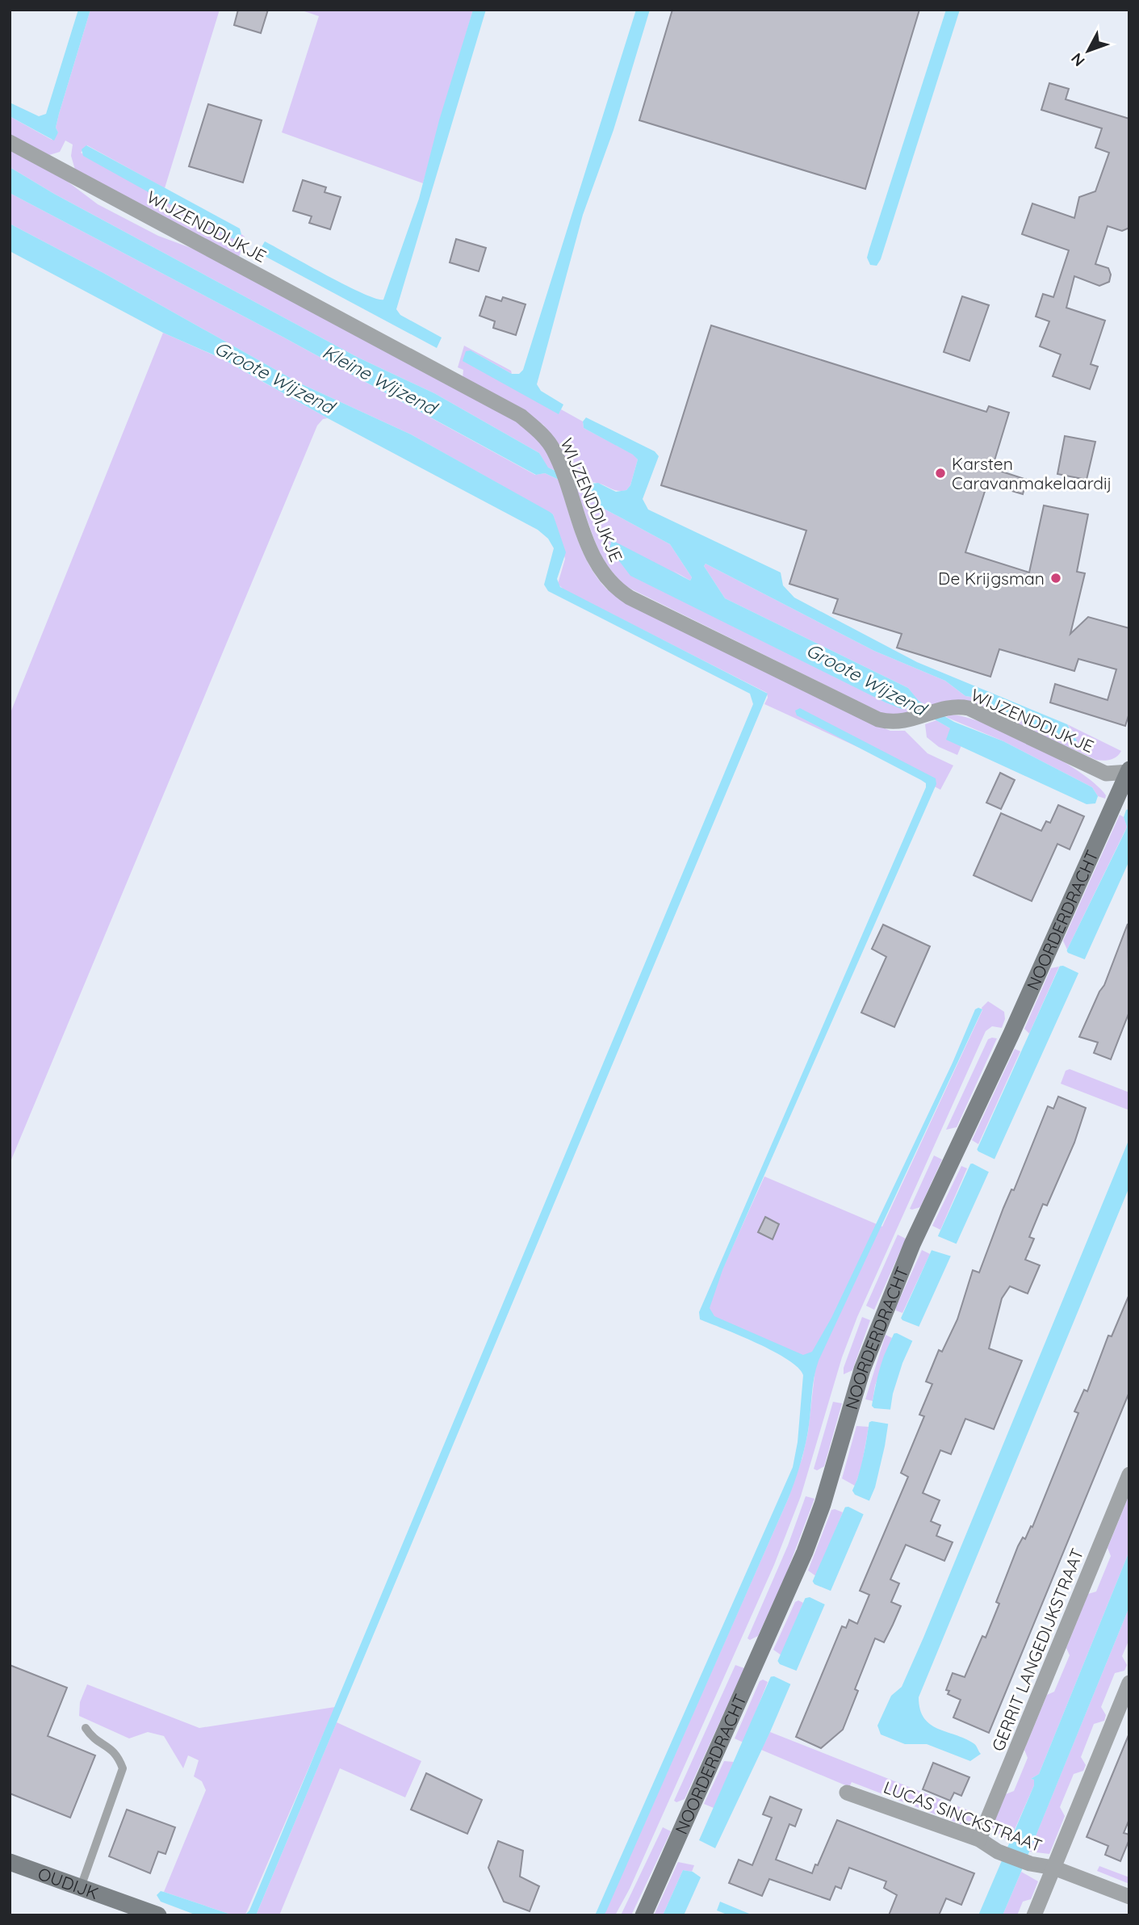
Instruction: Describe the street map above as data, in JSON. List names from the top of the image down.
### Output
{
  "streets": {
    "street": [
      "WIJZENDDIJKJE",
      "NOORDERDRACHT",
      "GERRIT LANGEDIJKSTRAAT",
      "LUCAS SINCKSTRAAT",
      "OUDIJK"
    ]
  },
  "crossings": [
    ["WIJZENDDIJKJE", "NOORDERDRACHT"],
    ["GERRIT LANGEDIJKSTRAAT", "LUCAS SINCKSTRAAT"]
  ],
  "water": ["Groote Wijzend", "Kleine Wijzend"],
  "places": ["Karsten Caravanmakelaardij", "De Krijgsman"],
  "north": "bottom left"
}
